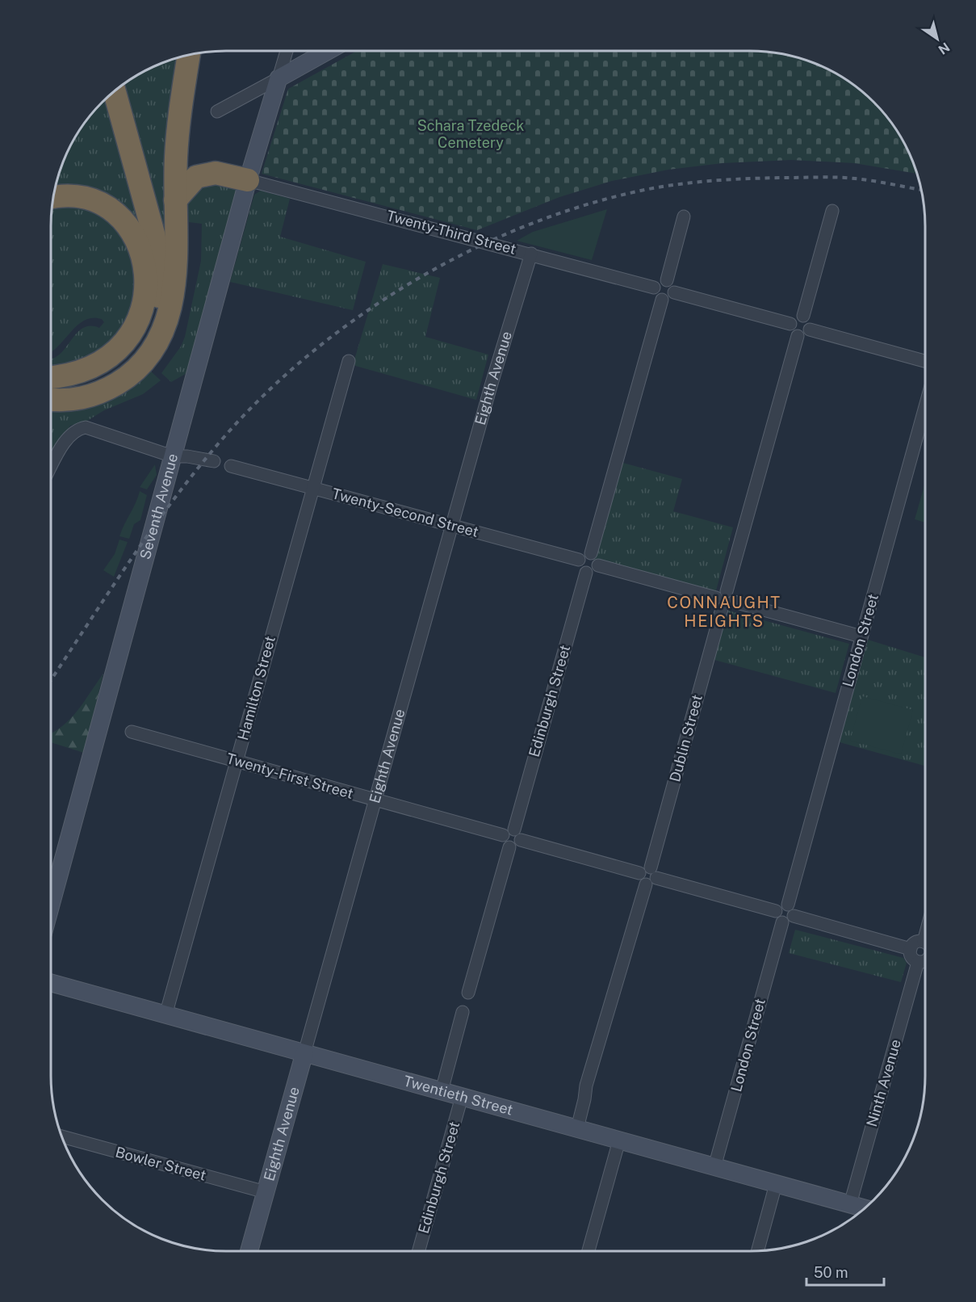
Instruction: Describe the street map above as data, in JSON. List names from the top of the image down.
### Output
{
  "streets": {
    "street": [
      "Twenty-Third Street",
      "Eighth Avenue",
      "Seventh Avenue",
      "Twenty-Second Street",
      "London Street",
      "Hamilton Street",
      "Edinburgh Street",
      "Dublin Street",
      "Twenty-First Street",
      "Ninth Avenue",
      "Twentieth Street",
      "Bowler Street"
    ]
  },
  "crossings": [
    ["Twenty-Third Street", "Eighth Avenue"],
    ["Twenty-Third Street", "Seventh Avenue"],
    ["Eighth Avenue", "Twenty-Second Street"],
    ["Eighth Avenue", "Twenty-First Street"],
    ["Eighth Avenue", "Twentieth Street"],
    ["Eighth Avenue", "Bowler Street"],
    ["Twenty-Second Street", "Hamilton Street"],
    ["Twenty-Second Street", "Edinburgh Street"],
    ["London Street", "Twentieth Street"],
    ["Hamilton Street", "Twenty-First Street"],
    ["Hamilton Street", "Twentieth Street"],
    ["Edinburgh Street", "Twentieth Street"],
    ["Ninth Avenue", "Twentieth Street"]
  ],
  "districts": ["CONNAUGHT HEIGHTS"],
  "parks": ["Schara Tzedeck Cemetery"],
  "scale_bar": "50 m",
  "north": "bottom right"
}
